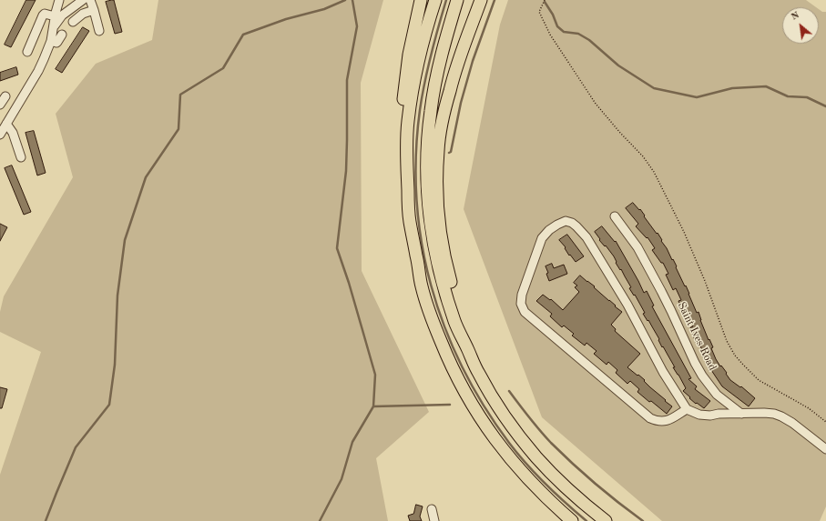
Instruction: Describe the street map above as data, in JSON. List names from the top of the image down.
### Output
{
  "streets": {
    "street": ["Saint Ives Road"]
  },
  "north": "top left"
}
